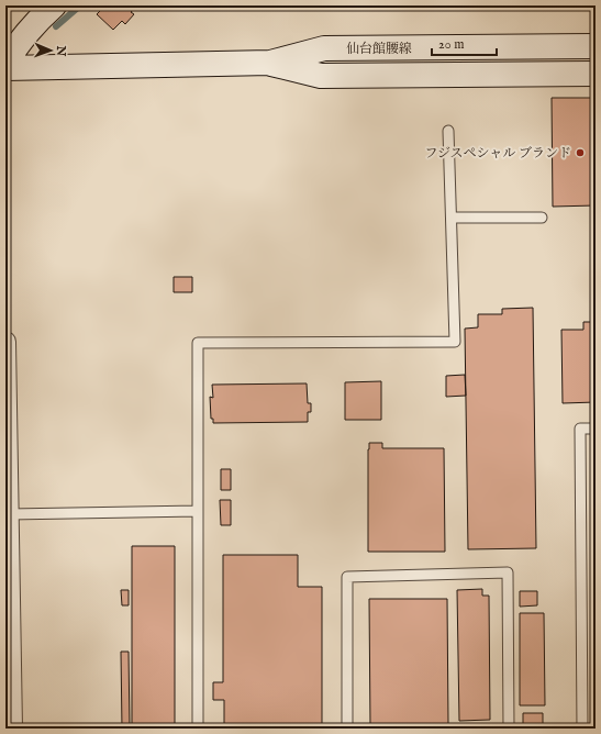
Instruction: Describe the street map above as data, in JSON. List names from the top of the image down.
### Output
{
  "streets": {
    "main road": ["仙台館腰線"]
  },
  "places": ["フジスペシャル ブランド"],
  "scale_bar": "20 m",
  "north": "right"
}
